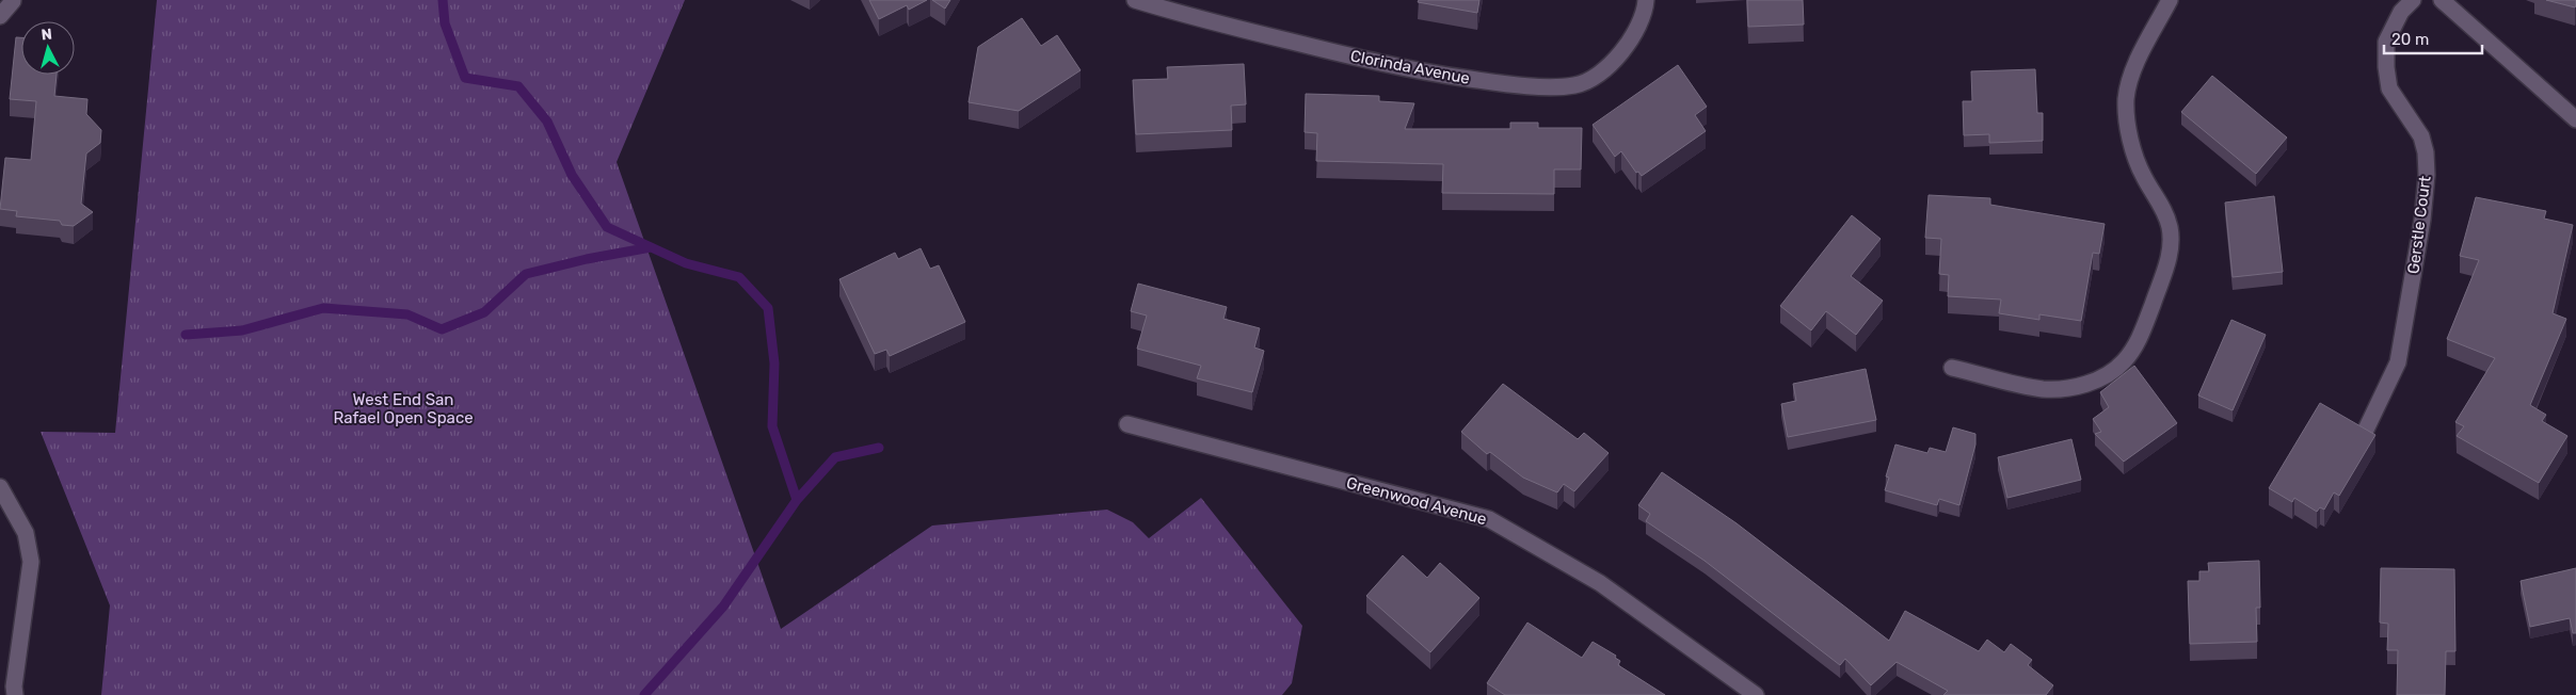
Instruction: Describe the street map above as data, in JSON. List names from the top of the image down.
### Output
{
  "streets": {
    "street": ["Clorinda Avenue", "Gerstle Court", "Greenwood Avenue"]
  },
  "parks": ["West End San Rafael Open Space"],
  "scale_bar": "20 m",
  "north": "top"
}
